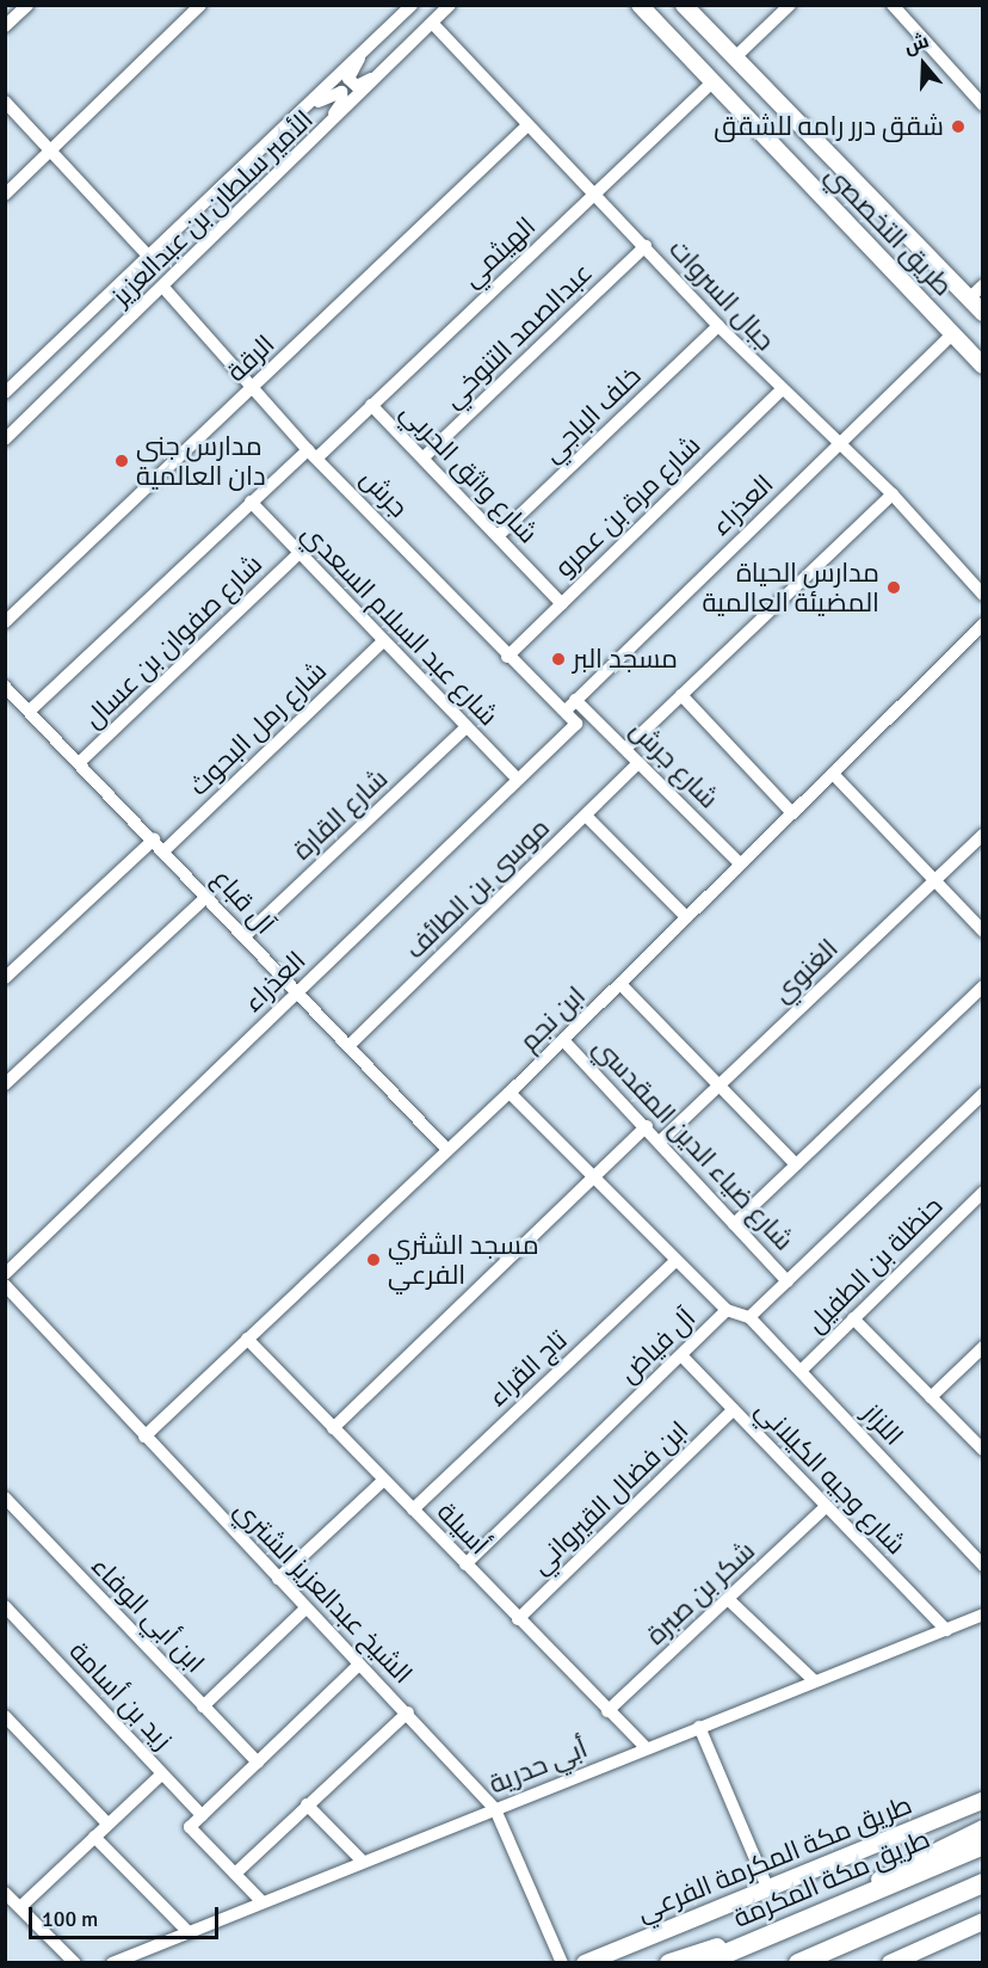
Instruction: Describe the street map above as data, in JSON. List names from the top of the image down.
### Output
{
  "streets": {
    "highway": ["طريق مكة المكرمة"],
    "main road": ["طريق التخصصي", "طريق مكة المكرمة الفرعي"],
    "street": [
      "الأمير سلطان بن عبدالعزيز",
      "الهيثمي",
      "جبال السروات",
      "عبدالصمد التنوخي",
      "الرقة",
      "خلف الباجي",
      "شارع واثق الحربي",
      "جرش",
      "العذراء",
      "شارع مرة بن عمرو",
      "شارع عبد السلام السعدي",
      "شارع صفوان بن عسال",
      "شارع رمل البحوث",
      "شارع جرش",
      "شارع القارة",
      "موسى بن الطائف",
      "آل قباع",
      "الغنوي",
      "ابن نجم",
      "شارع ضياء الدين المقدسي",
      "حنظلة بن الطفيل",
      "آل فياض",
      "تاج القراء",
      "اللزاز",
      "شارع وجيه الكيلاني",
      "ابن فضال القيرواني",
      "أسيلة",
      "الشيخ عبدالعزيز الشتري",
      "شكر بن صبرة",
      "ابن أبي الوفاء",
      "زيد بن أسامة",
      "أبي حدرية"
    ]
  },
  "crossings": [
    ["الأمير سلطان بن عبدالعزيز", "جبال السروات"],
    ["الأمير سلطان بن عبدالعزيز", "جرش"],
    ["طريق التخصصي", "الهيثمي"],
    ["طريق التخصصي", "العذراء"],
    ["الهيثمي", "جبال السروات"],
    ["الهيثمي", "شارع واثق الحربي"],
    ["الهيثمي", "جرش"],
    ["الهيثمي", "شارع عبد السلام السعدي"],
    ["الهيثمي", "آل قباع"],
    ["جبال السروات", "عبدالصمد التنوخي"],
    ["جبال السروات", "الرقة"],
    ["جبال السروات", "خلف الباجي"],
    ["جبال السروات", "العذراء"],
    ["جبال السروات", "شارع مرة بن عمرو"],
    ["عبدالصمد التنوخي", "شارع واثق الحربي"],
    ["الرقة", "جرش"],
    ["خلف الباجي", "شارع واثق الحربي"],
    ["شارع واثق الحربي", "شارع مرة بن عمرو"],
    ["جرش", "العذراء"],
    ["جرش", "شارع مرة بن عمرو"],
    ["جرش", "شارع جرش"],
    ["العذراء", "شارع عبد السلام السعدي"],
    ["العذراء", "شارع جرش"],
    ["العذراء", "آل قباع"],
    ["شارع عبد السلام السعدي", "شارع صفوان بن عسال"],
    ["شارع عبد السلام السعدي", "شارع رمل البحوث"],
    ["شارع عبد السلام السعدي", "شارع القارة"],
    ["شارع صفوان بن عسال", "آل قباع"],
    ["شارع رمل البحوث", "آل قباع"],
    ["شارع جرش", "موسى بن الطائف"],
    ["شارع جرش", "ابن نجم"],
    ["شارع القارة", "آل قباع"],
    ["موسى بن الطائف", "آل قباع"],
    ["آل قباع", "ابن نجم"],
    ["الغنوي", "شارع ضياء الدين المقدسي"],
    ["ابن نجم", "شارع ضياء الدين المقدسي"],
    ["ابن نجم", "أسيلة"],
    ["ابن نجم", "الشيخ عبدالعزيز الشتري"],
    ["حنظلة بن الطفيل", "اللزاز"],
    ["آل فياض", "اللزاز"],
    ["آل فياض", "شارع وجيه الكيلاني"],
    ["آل فياض", "أسيلة"],
    ["تاج القراء", "أسيلة"],
    ["شارع وجيه الكيلاني", "ابن فضال القيرواني"],
    ["شارع وجيه الكيلاني", "شكر بن صبرة"],
    ["شارع وجيه الكيلاني", "أبي حدرية"],
    ["ابن فضال القيرواني", "أسيلة"],
    ["أسيلة", "شكر بن صبرة"],
    ["أسيلة", "أبي حدرية"],
    ["الشيخ عبدالعزيز الشتري", "أبي حدرية"]
  ],
  "places": [
    "شقق درر رامه للشقق",
    "مدارس جنى دان العالمية",
    "مدارس الحياة المضيئة العالمية",
    "مسجد البر",
    "مسجد الشثري الفرعي"
  ],
  "scale_bar": "100 m",
  "north": "top"
}
